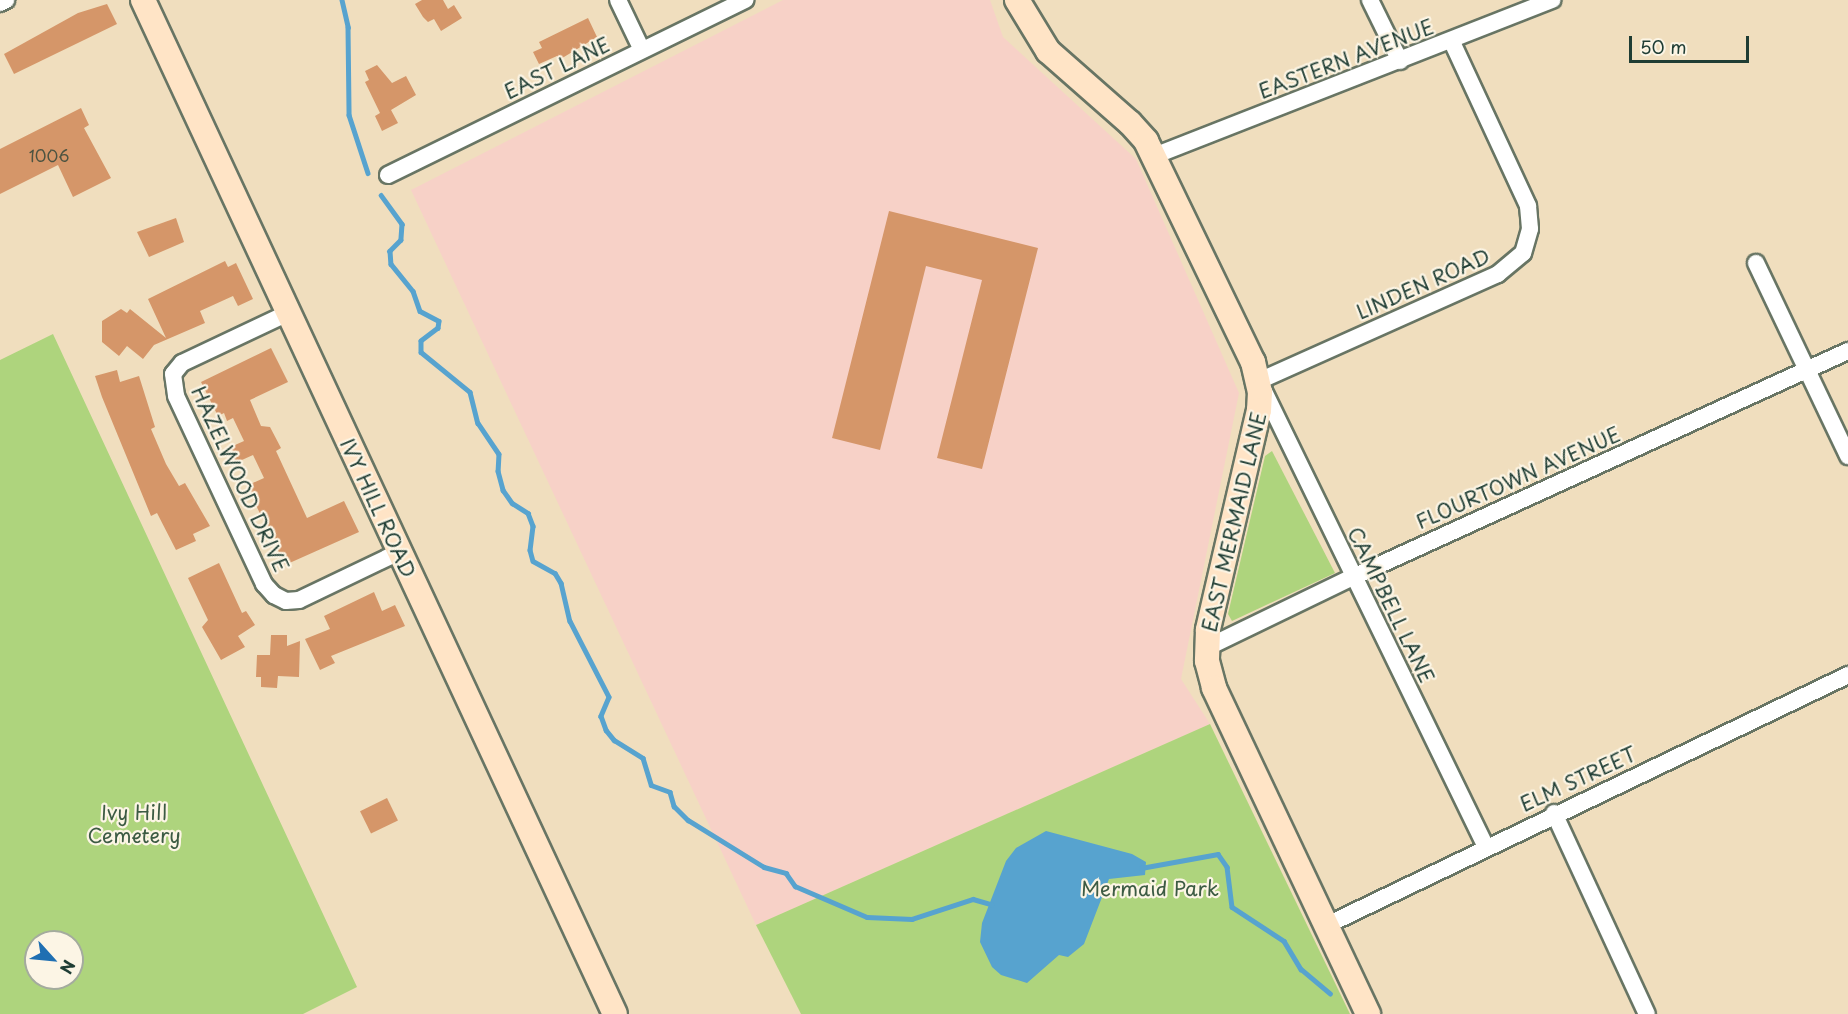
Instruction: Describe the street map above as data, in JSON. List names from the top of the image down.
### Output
{
  "streets": {
    "main road": ["IVY HILL ROAD", "EAST MERMAID LANE"],
    "street": [
      "EASTERN AVENUE",
      "EAST LANE",
      "LINDEN ROAD",
      "FLOURTOWN AVENUE",
      "HAZELWOOD DRIVE",
      "CAMPBELL LANE",
      "ELM STREET"
    ]
  },
  "crossings": [
    ["EASTERN AVENUE", "LINDEN ROAD"],
    ["EASTERN AVENUE", "EAST MERMAID LANE"],
    ["LINDEN ROAD", "EAST MERMAID LANE"],
    ["LINDEN ROAD", "CAMPBELL LANE"],
    ["FLOURTOWN AVENUE", "EAST MERMAID LANE"],
    ["FLOURTOWN AVENUE", "CAMPBELL LANE"],
    ["HAZELWOOD DRIVE", "IVY HILL ROAD"],
    ["EAST MERMAID LANE", "CAMPBELL LANE"],
    ["EAST MERMAID LANE", "ELM STREET"],
    ["CAMPBELL LANE", "ELM STREET"]
  ],
  "parks": ["Ivy Hill Cemetery", "Mermaid Park"],
  "house_numbers": ["1006"],
  "scale_bar": "50 m",
  "north": "bottom right"
}
